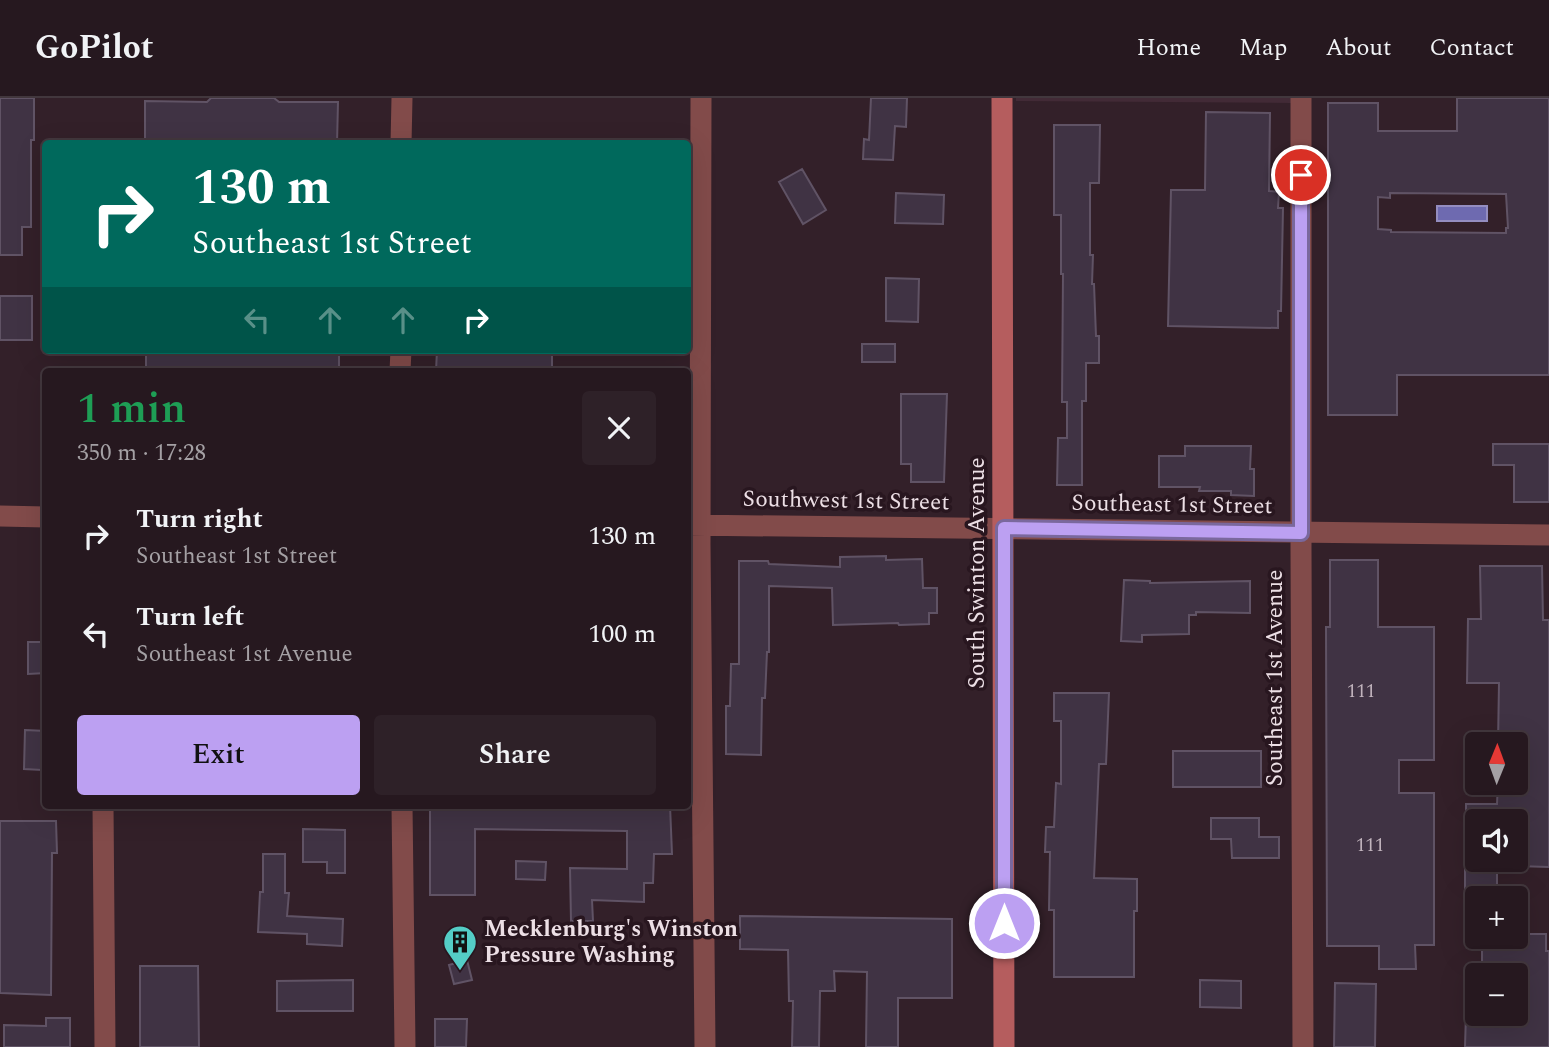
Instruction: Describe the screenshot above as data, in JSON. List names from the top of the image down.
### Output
{
  "streets": {
    "street": [
      "Southwest 1st Street",
      "Southeast 1st Street",
      "South Swinton Avenue",
      "Southeast 1st Avenue"
    ]
  },
  "crossings": [
    ["Southwest 1st Street", "Southeast 1st Street"],
    ["Southwest 1st Street", "South Swinton Avenue"],
    ["Southeast 1st Street", "South Swinton Avenue"],
    ["Southeast 1st Street", "Southeast 1st Avenue"]
  ],
  "places": {
    "building": ["Mecklenburg's Winston Pressure Washing"]
  },
  "house_numbers": ["111", "111"],
  "north": "top",
  "page": {
    "header": "GoPilot",
    "nav": [
      "Home",
      "Map",
      "About",
      "Contact"
    ],
    "turn": ["130 m", "Southeast 1st Street"],
    "heading": ["1 min", "350 m · 17:28"],
    "list": [
      {
        "name": "Turn right",
        "note": "Southeast 1st Street",
        "value": "130 m"
      },
      {
        "name": "Turn left",
        "note": "Southeast 1st Avenue",
        "value": "100 m"
      }
    ],
    "buttons": ["Exit", "Share"],
    "map_buttons": ["+", "−"]
  }
}
